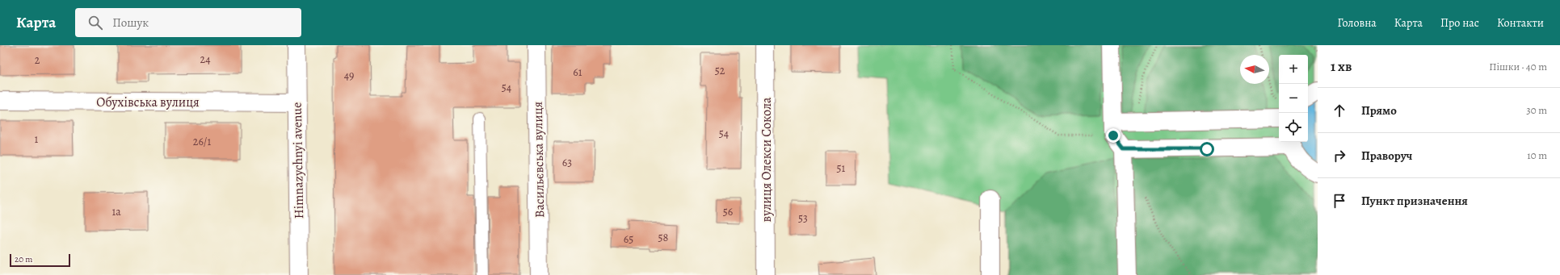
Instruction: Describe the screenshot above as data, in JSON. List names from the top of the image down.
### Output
{
  "streets": {
    "street": [
      "Обухівська вулиця",
      "Васильєвська вулиця",
      "вулиця Олекси Сокола",
      "Himnazychnyi avenue"
    ]
  },
  "crossings": [
    ["Обухівська вулиця", "Himnazychnyi avenue"]
  ],
  "house_numbers": [
    "24",
    "2",
    "52",
    "61",
    "49",
    "54",
    "54",
    "1",
    "26/1",
    "63",
    "51",
    "1а",
    "56",
    "53",
    "58",
    "65"
  ],
  "scale_bar": "20 m",
  "north": "left",
  "page": {
    "header": "Карта",
    "search": "Пошук",
    "nav": [
      "Головна",
      "Карта",
      "Про нас",
      "Контакти"
    ],
    "heading": ["1 хв", "Пішки · 40 m"],
    "map_buttons": ["+", "−"],
    "list": [
      ["Прямо", "30 m"],
      ["Праворуч", "10 m"],
      "Пункт призначення"
    ],
    "scale": "20 m"
  }
}
